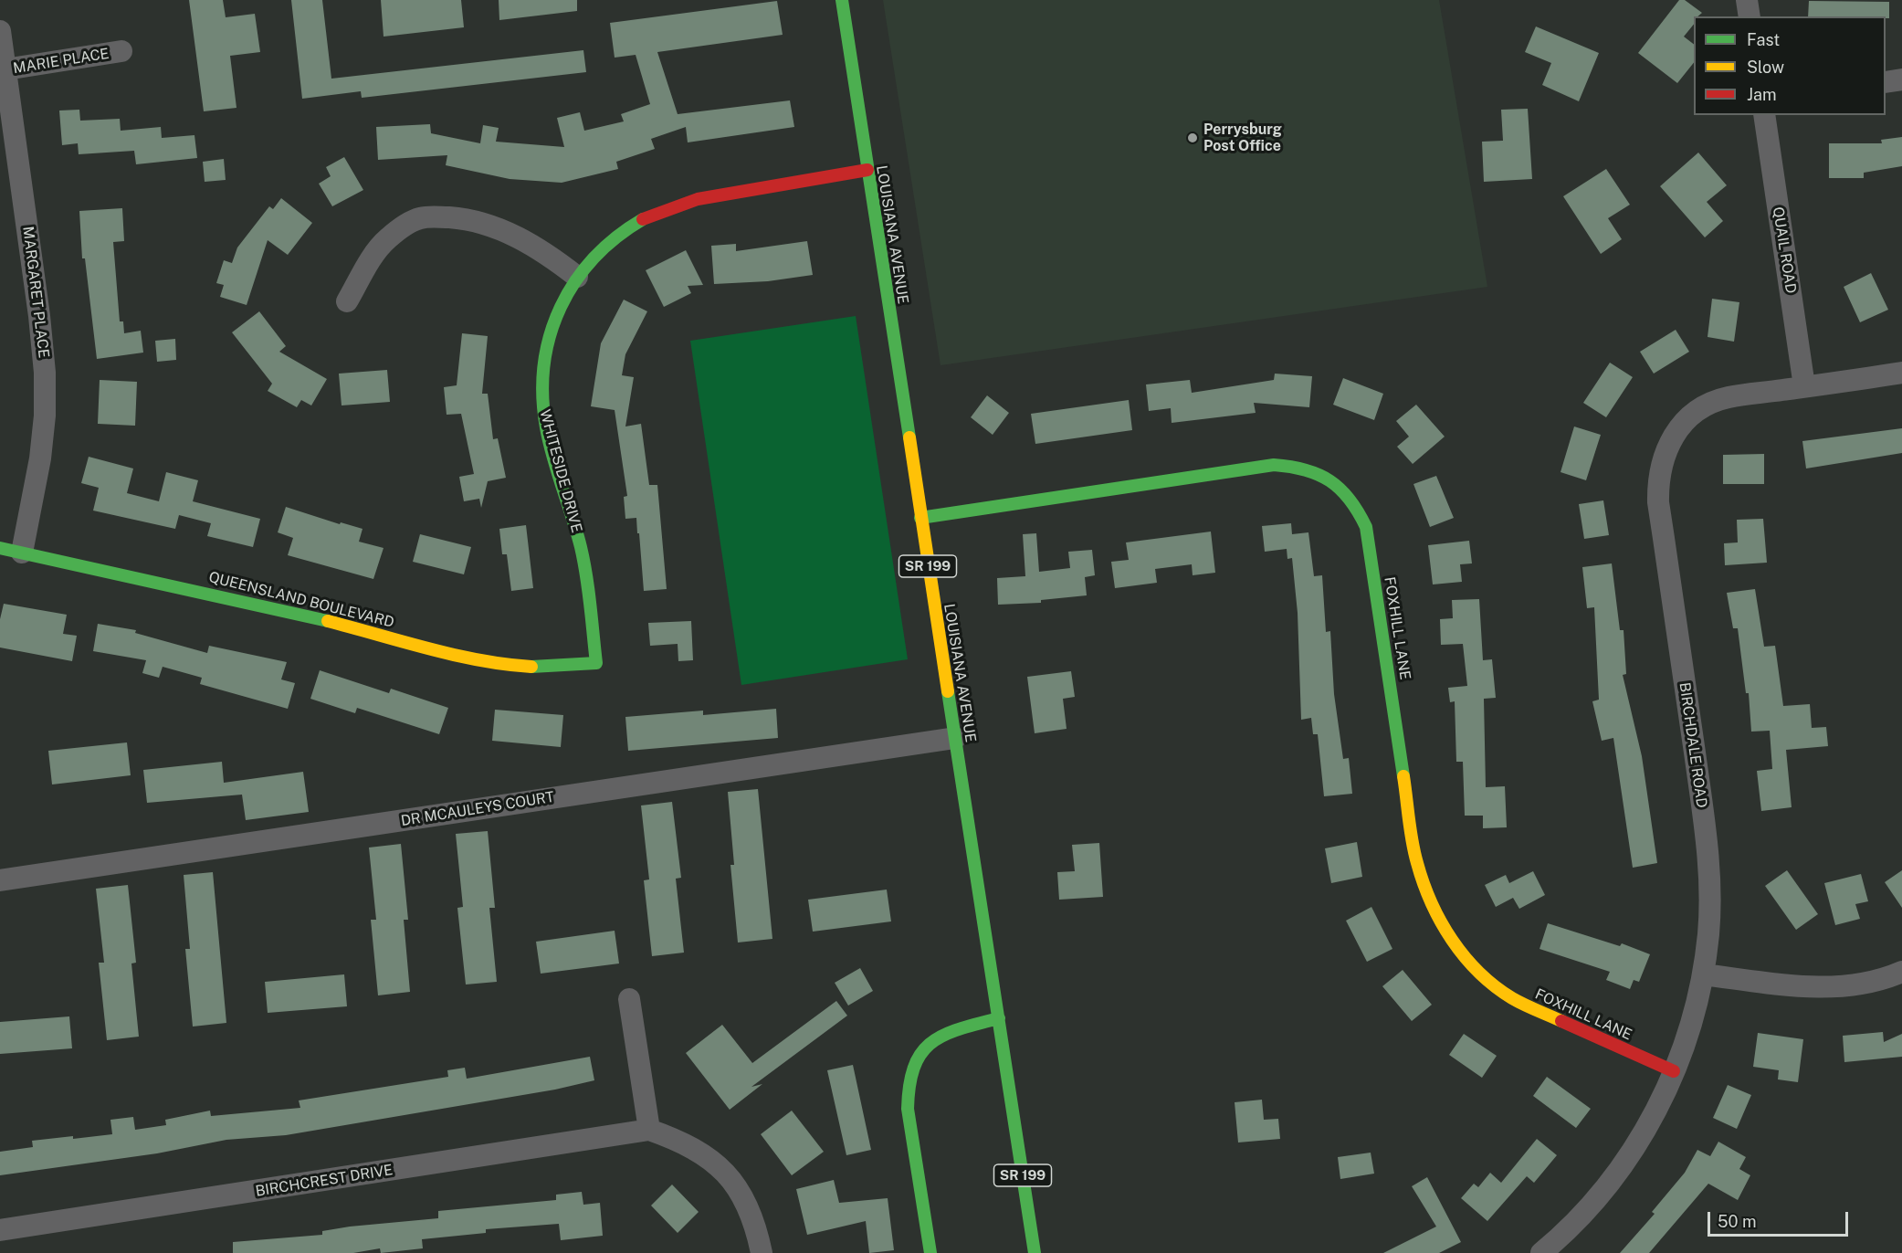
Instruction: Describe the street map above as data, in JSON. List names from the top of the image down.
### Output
{
  "streets": {
    "street": [
      "MARIE PLACE",
      "LOUISIANA AVENUE",
      "QUAIL ROAD",
      "MARGARET PLACE",
      "WHITESIDE DRIVE",
      "SR 199",
      "QUEENSLAND BOULEVARD",
      "FOXHILL LANE",
      "BIRCHDALE ROAD",
      "DR MCAULEYS COURT",
      "BIRCHCREST DRIVE"
    ]
  },
  "crossings": [
    ["MARIE PLACE", "MARGARET PLACE"],
    ["LOUISIANA AVENUE", "WHITESIDE DRIVE"],
    ["LOUISIANA AVENUE", "FOXHILL LANE"],
    ["LOUISIANA AVENUE", "DR MCAULEYS COURT"],
    ["QUAIL ROAD", "BIRCHDALE ROAD"],
    ["MARGARET PLACE", "QUEENSLAND BOULEVARD"],
    ["WHITESIDE DRIVE", "QUEENSLAND BOULEVARD"],
    ["FOXHILL LANE", "BIRCHDALE ROAD"]
  ],
  "places": ["Perrysburg Post Office"],
  "legend": ["Fast", "Slow", "Jam"],
  "scale_bar": "50 m"
}
